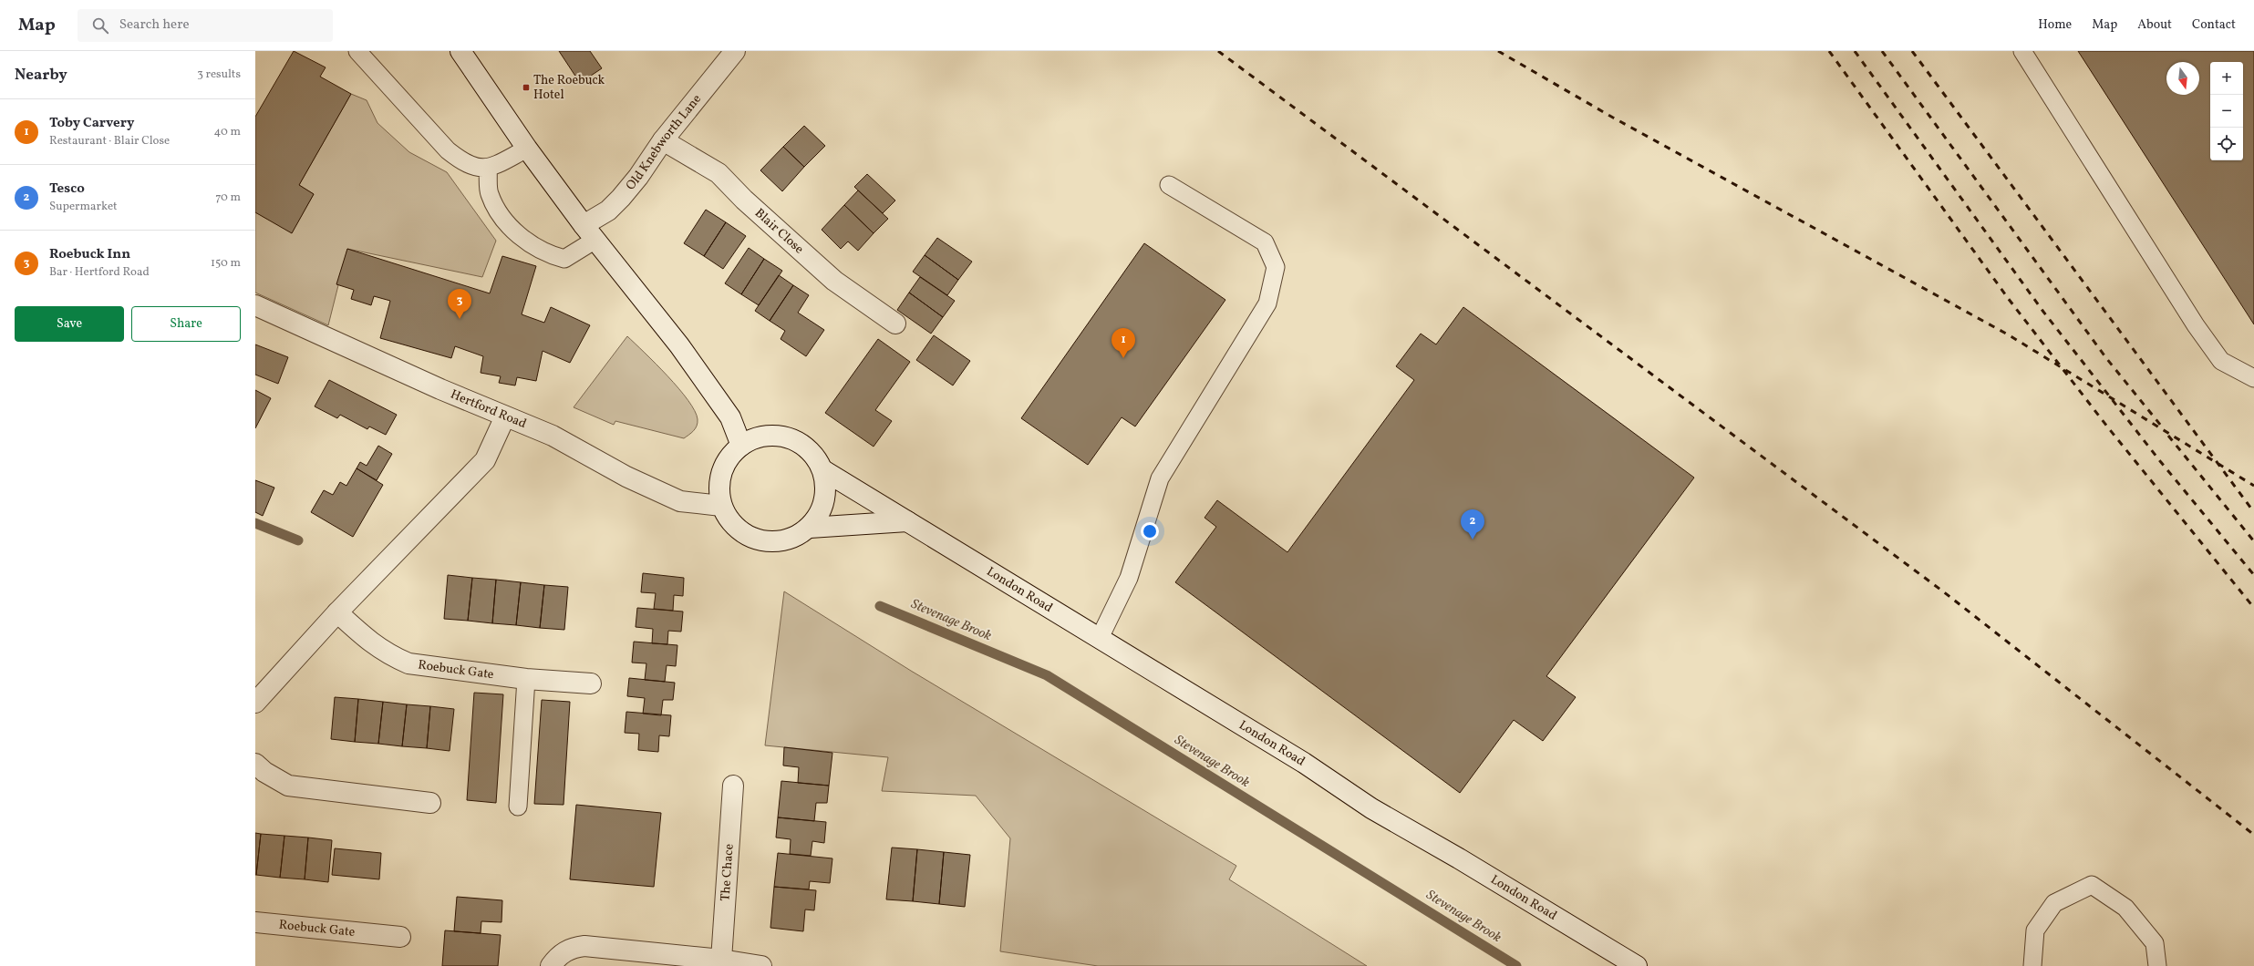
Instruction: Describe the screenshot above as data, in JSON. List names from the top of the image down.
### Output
{
  "streets": {
    "street": [
      "Old Knebworth Lane",
      "Blair Close",
      "Hertford Road",
      "London Road",
      "Roebuck Gate",
      "The Chace"
    ]
  },
  "crossings": [
    ["Old Knebworth Lane", "Blair Close"],
    ["Hertford Road", "London Road"]
  ],
  "water": ["Stevenage Brook"],
  "places": {
    "transit": ["The Roebuck Hotel"]
  },
  "north": "bottom",
  "page": {
    "header": "Map",
    "search": "Search here",
    "nav": [
      "Home",
      "Map",
      "About",
      "Contact"
    ],
    "heading": ["Nearby", "3 results"],
    "map_buttons": ["+", "−"],
    "list": [
      {
        "mark": "1",
        "name": "Toby Carvery",
        "note": "Restaurant · Blair Close",
        "value": "40 m"
      },
      {
        "mark": "2",
        "name": "Tesco",
        "note": "Supermarket",
        "value": "70 m"
      },
      {
        "mark": "3",
        "name": "Roebuck Inn",
        "note": "Bar · Hertford Road",
        "value": "150 m"
      }
    ],
    "pins": ["3", "1", "2"],
    "buttons": ["Save", "Share"]
  }
}
